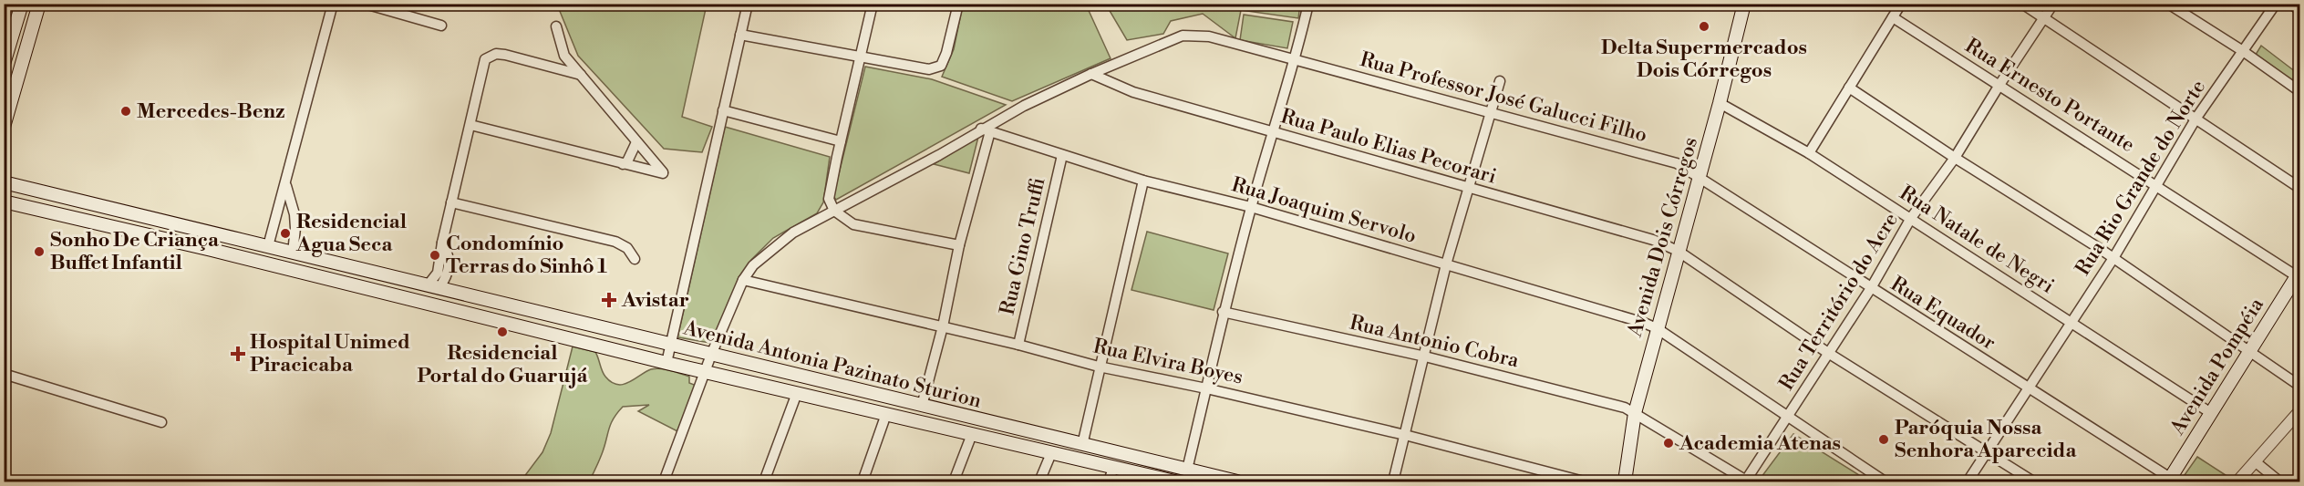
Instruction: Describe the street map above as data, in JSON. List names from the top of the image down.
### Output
{
  "streets": {
    "main road": ["Avenida Dois Córregos", "Avenida Antonia Pazinato Sturion", "Avenida Pompéia"],
    "street": [
      "Rua Ernesto Portante",
      "Rua Professor José Galucci Filho",
      "Rua Paulo Elias Pecorari",
      "Rua Rio Grande do Norte",
      "Rua Joaquim Servolo",
      "Rua Natale de Negri",
      "Rua Gino Truffi",
      "Rua Território do Acre",
      "Rua Equador",
      "Rua Antonio Cobra",
      "Rua Elvira Boyes"
    ]
  },
  "crossings": [
    ["Rua Ernesto Portante", "Rua Rio Grande do Norte"],
    ["Rua Ernesto Portante", "Rua Território do Acre"],
    ["Rua Ernesto Portante", "Avenida Pompéia"],
    ["Rua Professor José Galucci Filho", "Rua Paulo Elias Pecorari"],
    ["Rua Professor José Galucci Filho", "Rua Joaquim Servolo"],
    ["Rua Professor José Galucci Filho", "Avenida Dois Córregos"],
    ["Rua Professor José Galucci Filho", "Rua Equador"],
    ["Rua Professor José Galucci Filho", "Rua Elvira Boyes"],
    ["Rua Professor José Galucci Filho", "Avenida Antonia Pazinato Sturion"],
    ["Rua Paulo Elias Pecorari", "Rua Rio Grande do Norte"],
    ["Rua Paulo Elias Pecorari", "Avenida Dois Córregos"],
    ["Rua Paulo Elias Pecorari", "Rua Território do Acre"],
    ["Rua Rio Grande do Norte", "Rua Natale de Negri"],
    ["Rua Rio Grande do Norte", "Rua Equador"],
    ["Rua Joaquim Servolo", "Avenida Dois Córregos"],
    ["Rua Joaquim Servolo", "Rua Gino Truffi"],
    ["Rua Joaquim Servolo", "Rua Território do Acre"],
    ["Avenida Dois Córregos", "Rua Natale de Negri"],
    ["Avenida Dois Córregos", "Rua Equador"],
    ["Avenida Dois Córregos", "Rua Antonio Cobra"],
    ["Rua Natale de Negri", "Rua Território do Acre"],
    ["Rua Natale de Negri", "Avenida Pompéia"],
    ["Rua Gino Truffi", "Rua Elvira Boyes"],
    ["Rua Território do Acre", "Rua Equador"],
    ["Rua Território do Acre", "Rua Antonio Cobra"],
    ["Rua Equador", "Avenida Pompéia"]
  ],
  "places": {
    "other": [
      "Delta Supermercados Dois Córregos",
      "Mercedes-Benz",
      "Residencial Agua Seca",
      "Sonho De Criança Buffet Infantil",
      "Condomínio Terras do Sinhô 1",
      "Residencial Portal do Guarujá",
      "Paróquia Nossa Senhora Aparecida",
      "Academia Atenas"
    ],
    "health": ["Avistar", "Hospital Unimed Piracicaba"]
  }
}
